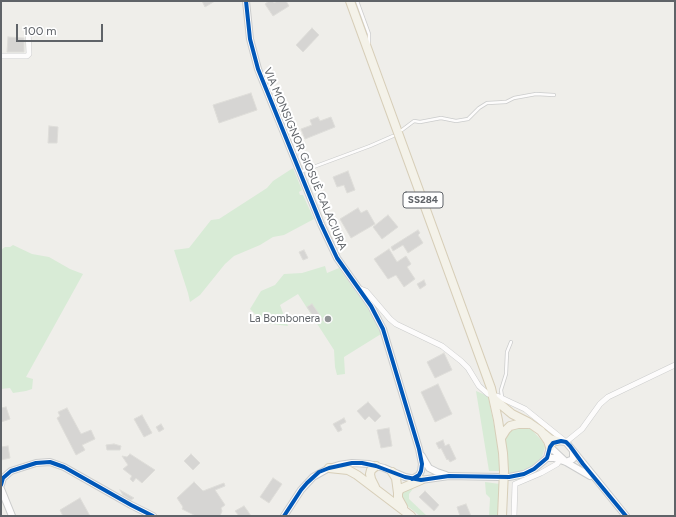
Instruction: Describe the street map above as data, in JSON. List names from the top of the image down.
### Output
{
  "streets": {
    "main road": ["SS284"],
    "street": ["VIA MONSIGNOR GIOSUÈ CALACIURA"]
  },
  "places": ["La Bombonera"],
  "scale_bar": "100 m"
}
